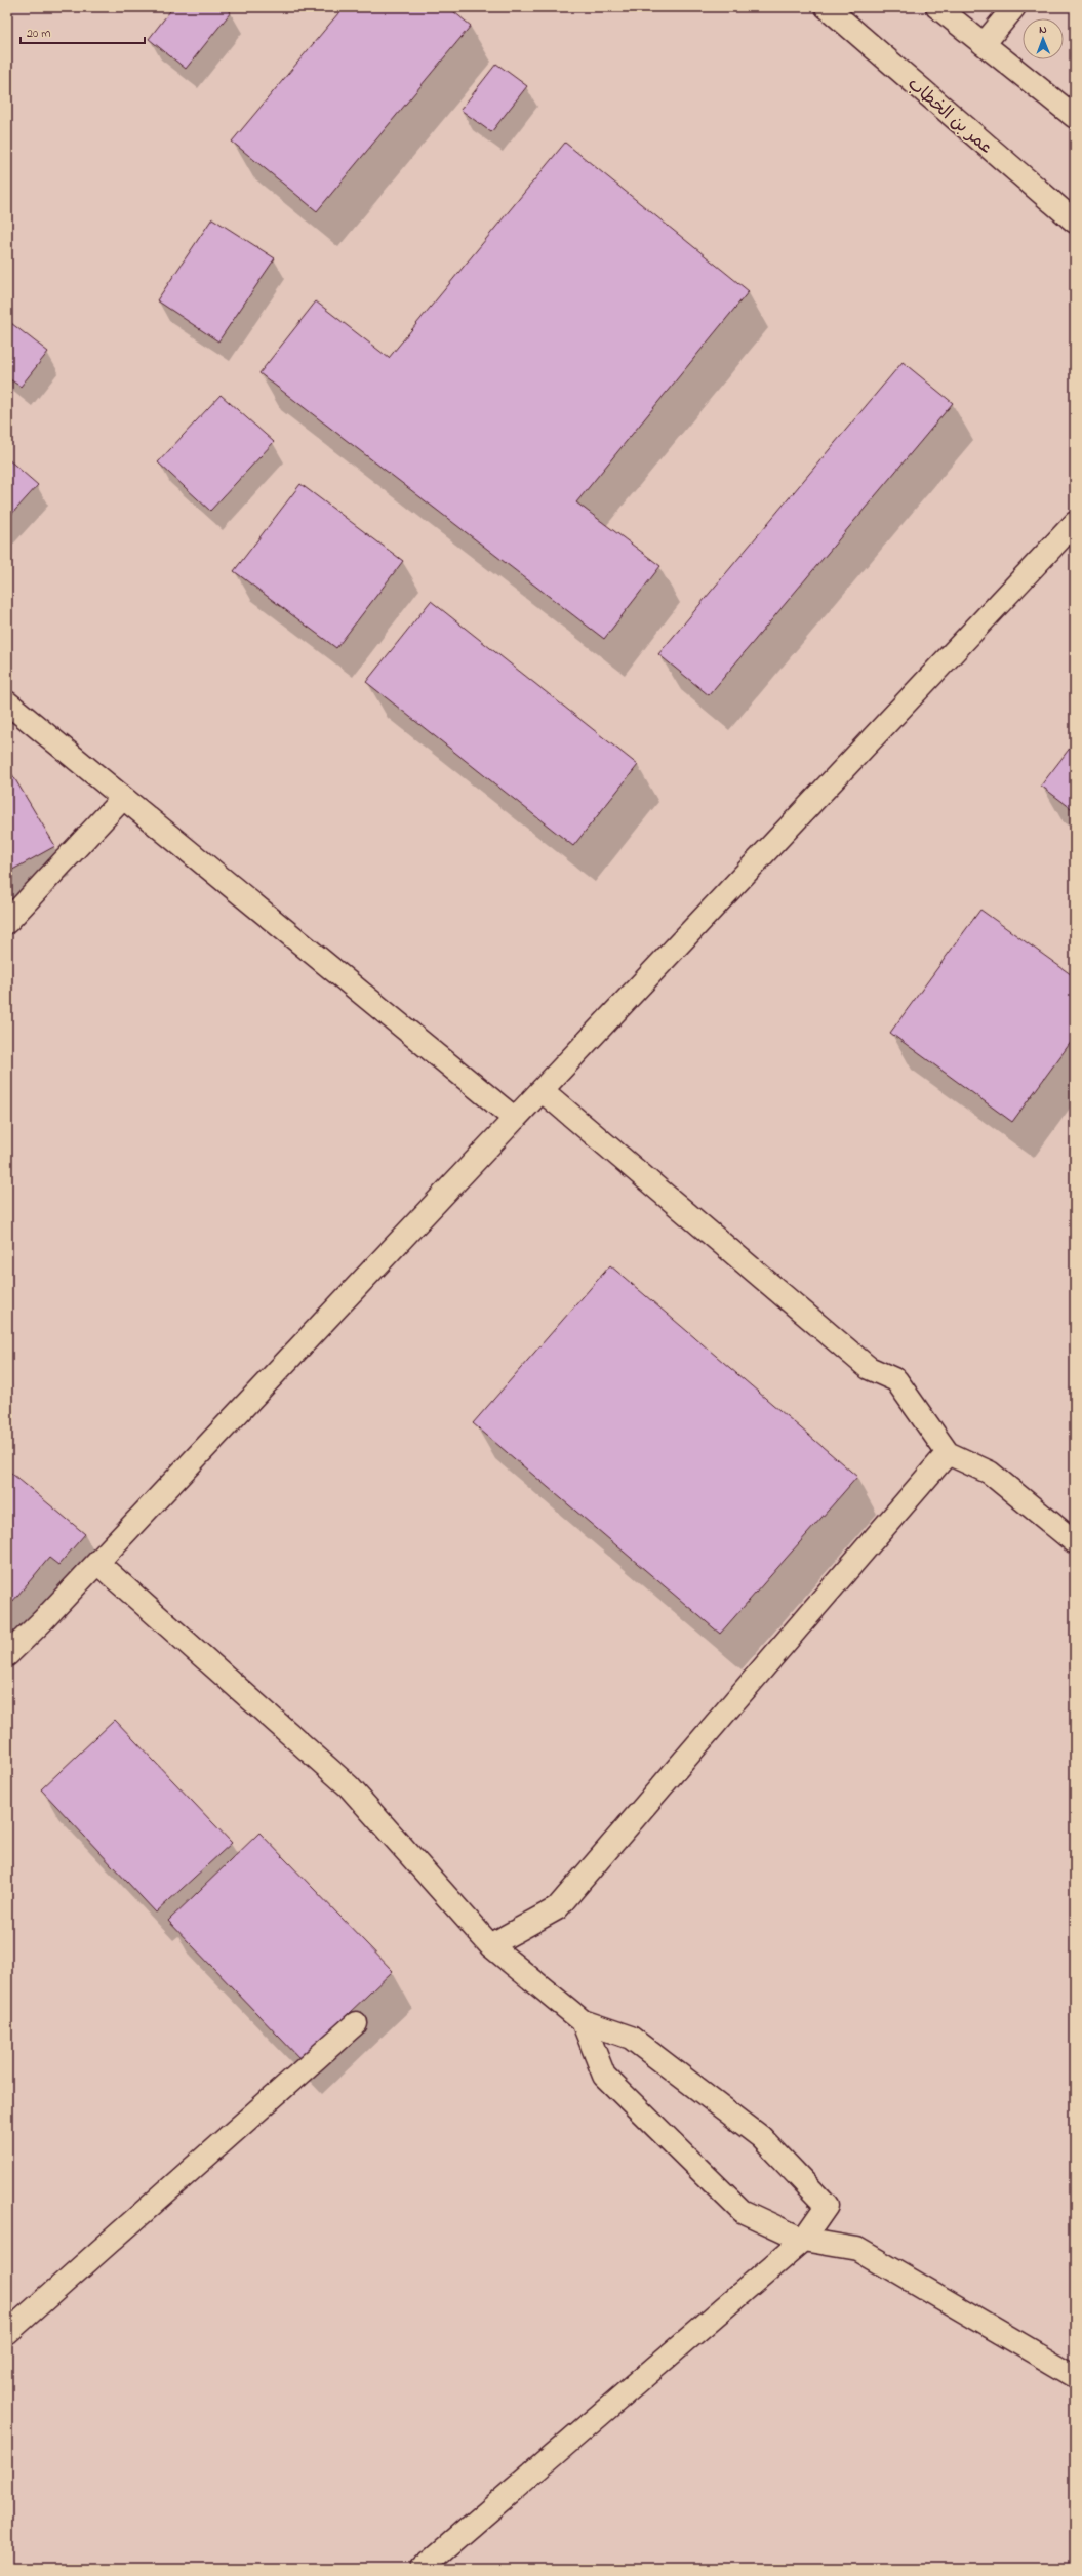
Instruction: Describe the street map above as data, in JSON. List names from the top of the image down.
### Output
{
  "streets": {
    "street": ["عمر بن الخطاب"]
  },
  "scale_bar": "20 m",
  "north": "top"
}
